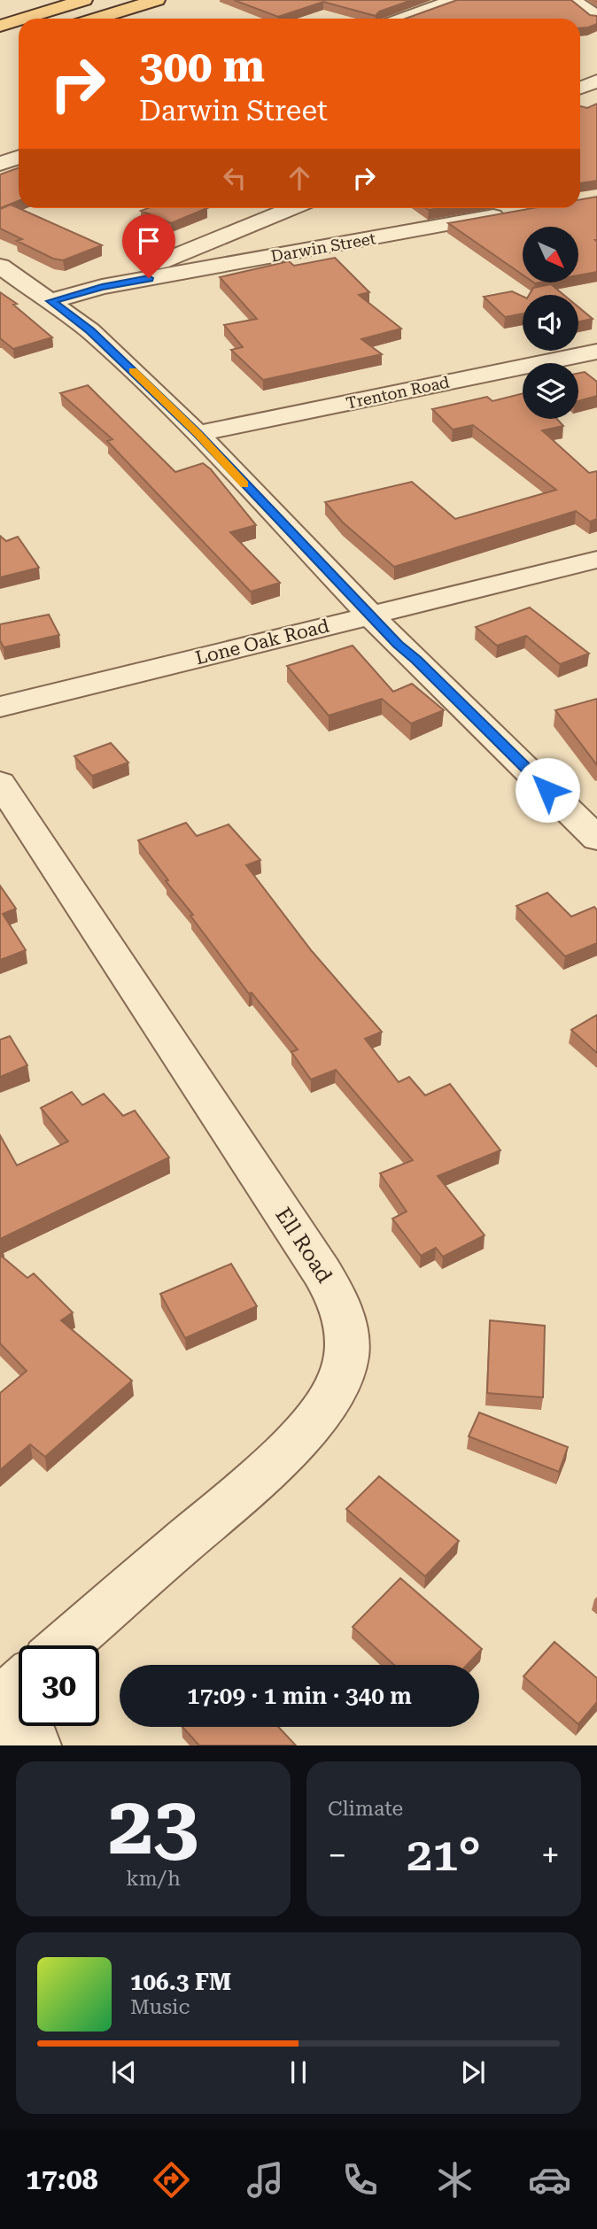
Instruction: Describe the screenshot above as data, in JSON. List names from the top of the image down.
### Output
{
  "streets": {
    "street": [
      "Darwin Street",
      "Trenton Road",
      "Lone Oak Road",
      "Ell Road"
    ]
  },
  "north": "bottom right",
  "page": {
    "turn": ["300 m", "Darwin Street"],
    "limit": "30",
    "trip": "17:09 · 1 min · 340 m",
    "tile": [
      ["23", "km/h"],
      "Climate"
    ],
    "heat": ["−", "21°", "+"],
    "song": ["106.3 FM", "Music"],
    "tabs": "17:08"
  }
}
